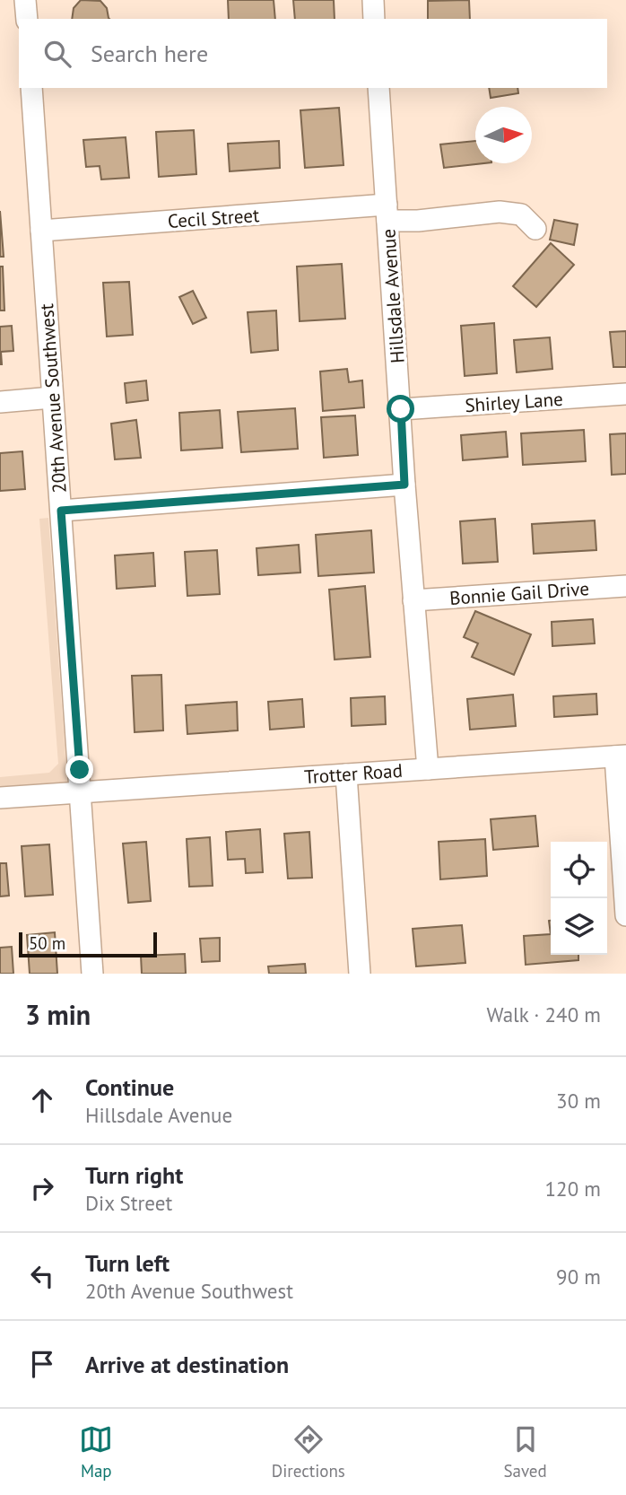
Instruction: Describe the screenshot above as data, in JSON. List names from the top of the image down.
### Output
{
  "streets": {
    "street": [
      "Cecil Street",
      "Hillsdale Avenue",
      "20th Avenue Southwest",
      "Shirley Lane",
      "Bonnie Gail Drive",
      "Trotter Road"
    ]
  },
  "crossings": [
    ["Cecil Street", "Hillsdale Avenue"],
    ["Cecil Street", "20th Avenue Southwest"],
    ["Hillsdale Avenue", "Shirley Lane"],
    ["Hillsdale Avenue", "Bonnie Gail Drive"],
    ["Hillsdale Avenue", "Trotter Road"],
    ["20th Avenue Southwest", "Trotter Road"]
  ],
  "scale_bar": "50 m",
  "north": "right",
  "page": {
    "search": "Search here",
    "scale": "50 m",
    "heading": ["3 min", "Walk · 240 m"],
    "list": [
      ["Continue", "Hillsdale Avenue", "30 m"],
      ["Turn right", "Dix Street", "120 m"],
      ["Turn left", "20th Avenue Southwest", "90 m"],
      "Arrive at destination"
    ],
    "nav": ["Map", "Directions", "Saved"]
  }
}
